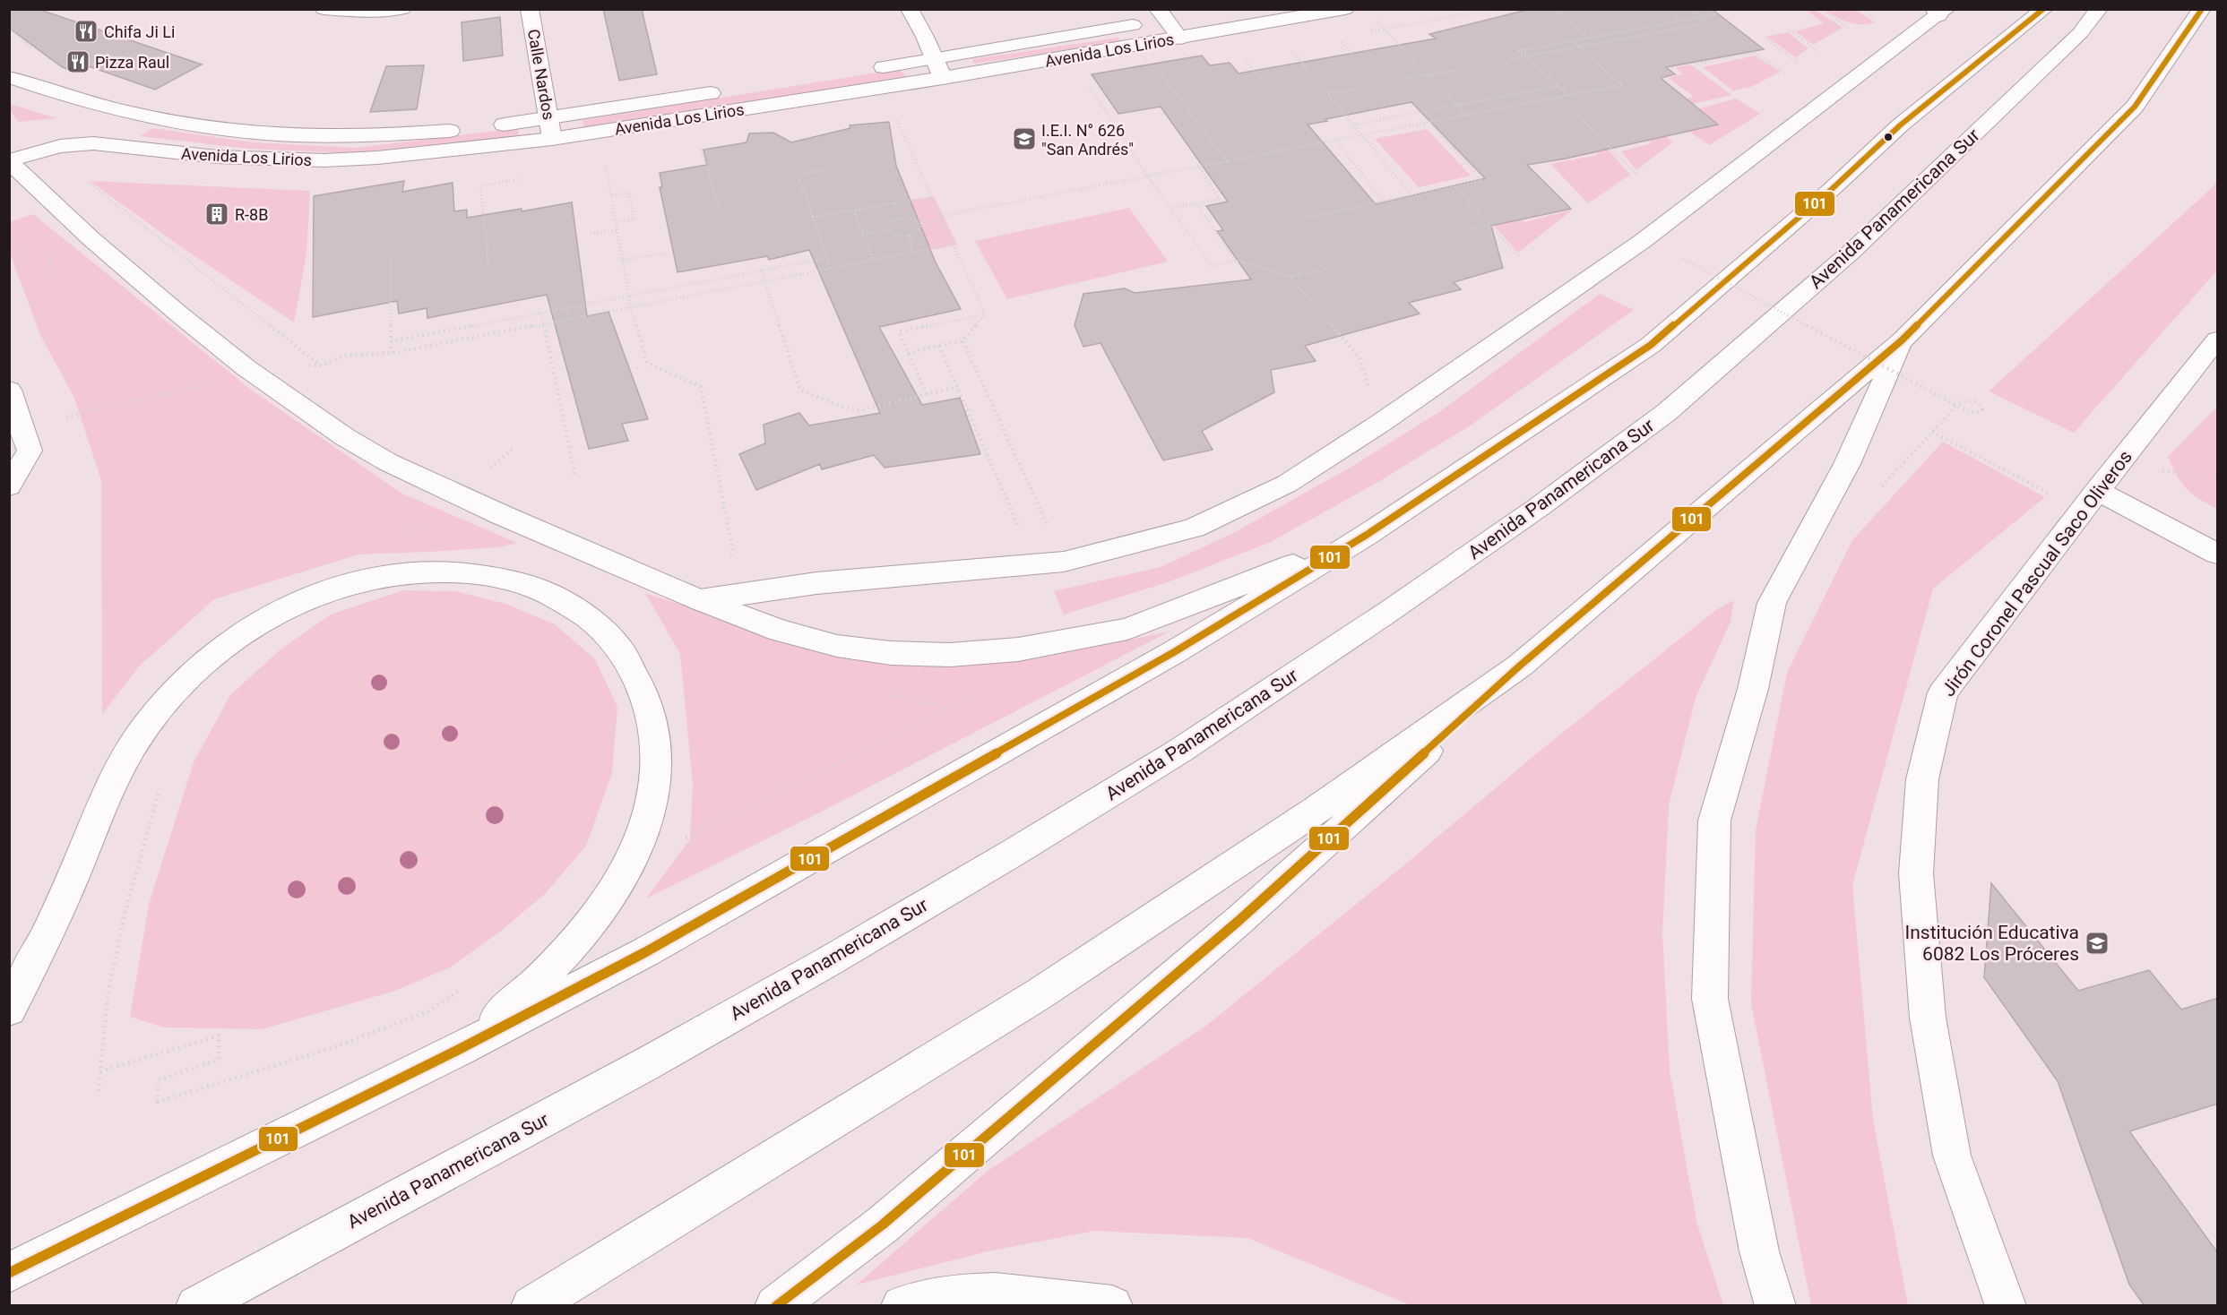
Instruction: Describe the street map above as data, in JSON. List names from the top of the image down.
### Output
{
  "streets": {
    "main road": [
      "Avenida Los Lirios",
      "Calle Nardos",
      "Avenida Panamericana Sur",
      "Jirón Coronel Pascual Saco Oliveros"
    ]
  },
  "crossings": [
    ["Avenida Los Lirios", "Calle Nardos"]
  ],
  "places": {
    "restaurant": ["Chifa Ji Li", "Pizza Raul"],
    "school or university": ["I.E.I. N° 626 \"San Andrés\"", "Institución Educativa 6082 Los Próceres"],
    "building": ["R-8B"]
  },
  "lines": ["transit line 101"]
}
